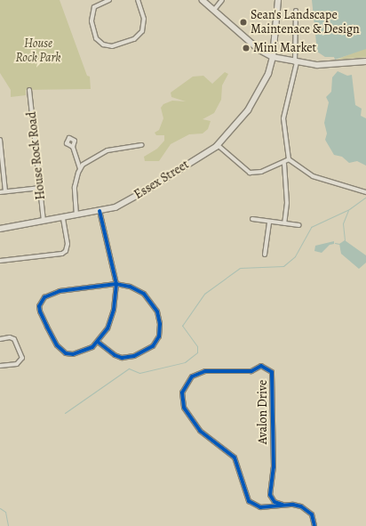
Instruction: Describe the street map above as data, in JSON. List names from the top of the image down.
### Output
{
  "streets": {
    "street": ["House Rock Road", "Essex Street", "Avalon Drive"]
  },
  "crossings": [
    ["House Rock Road", "Essex Street"]
  ],
  "parks": ["House Rock Park"],
  "places": ["Sean's Landscape Maintenace & Design", "Mini Market"]
}
